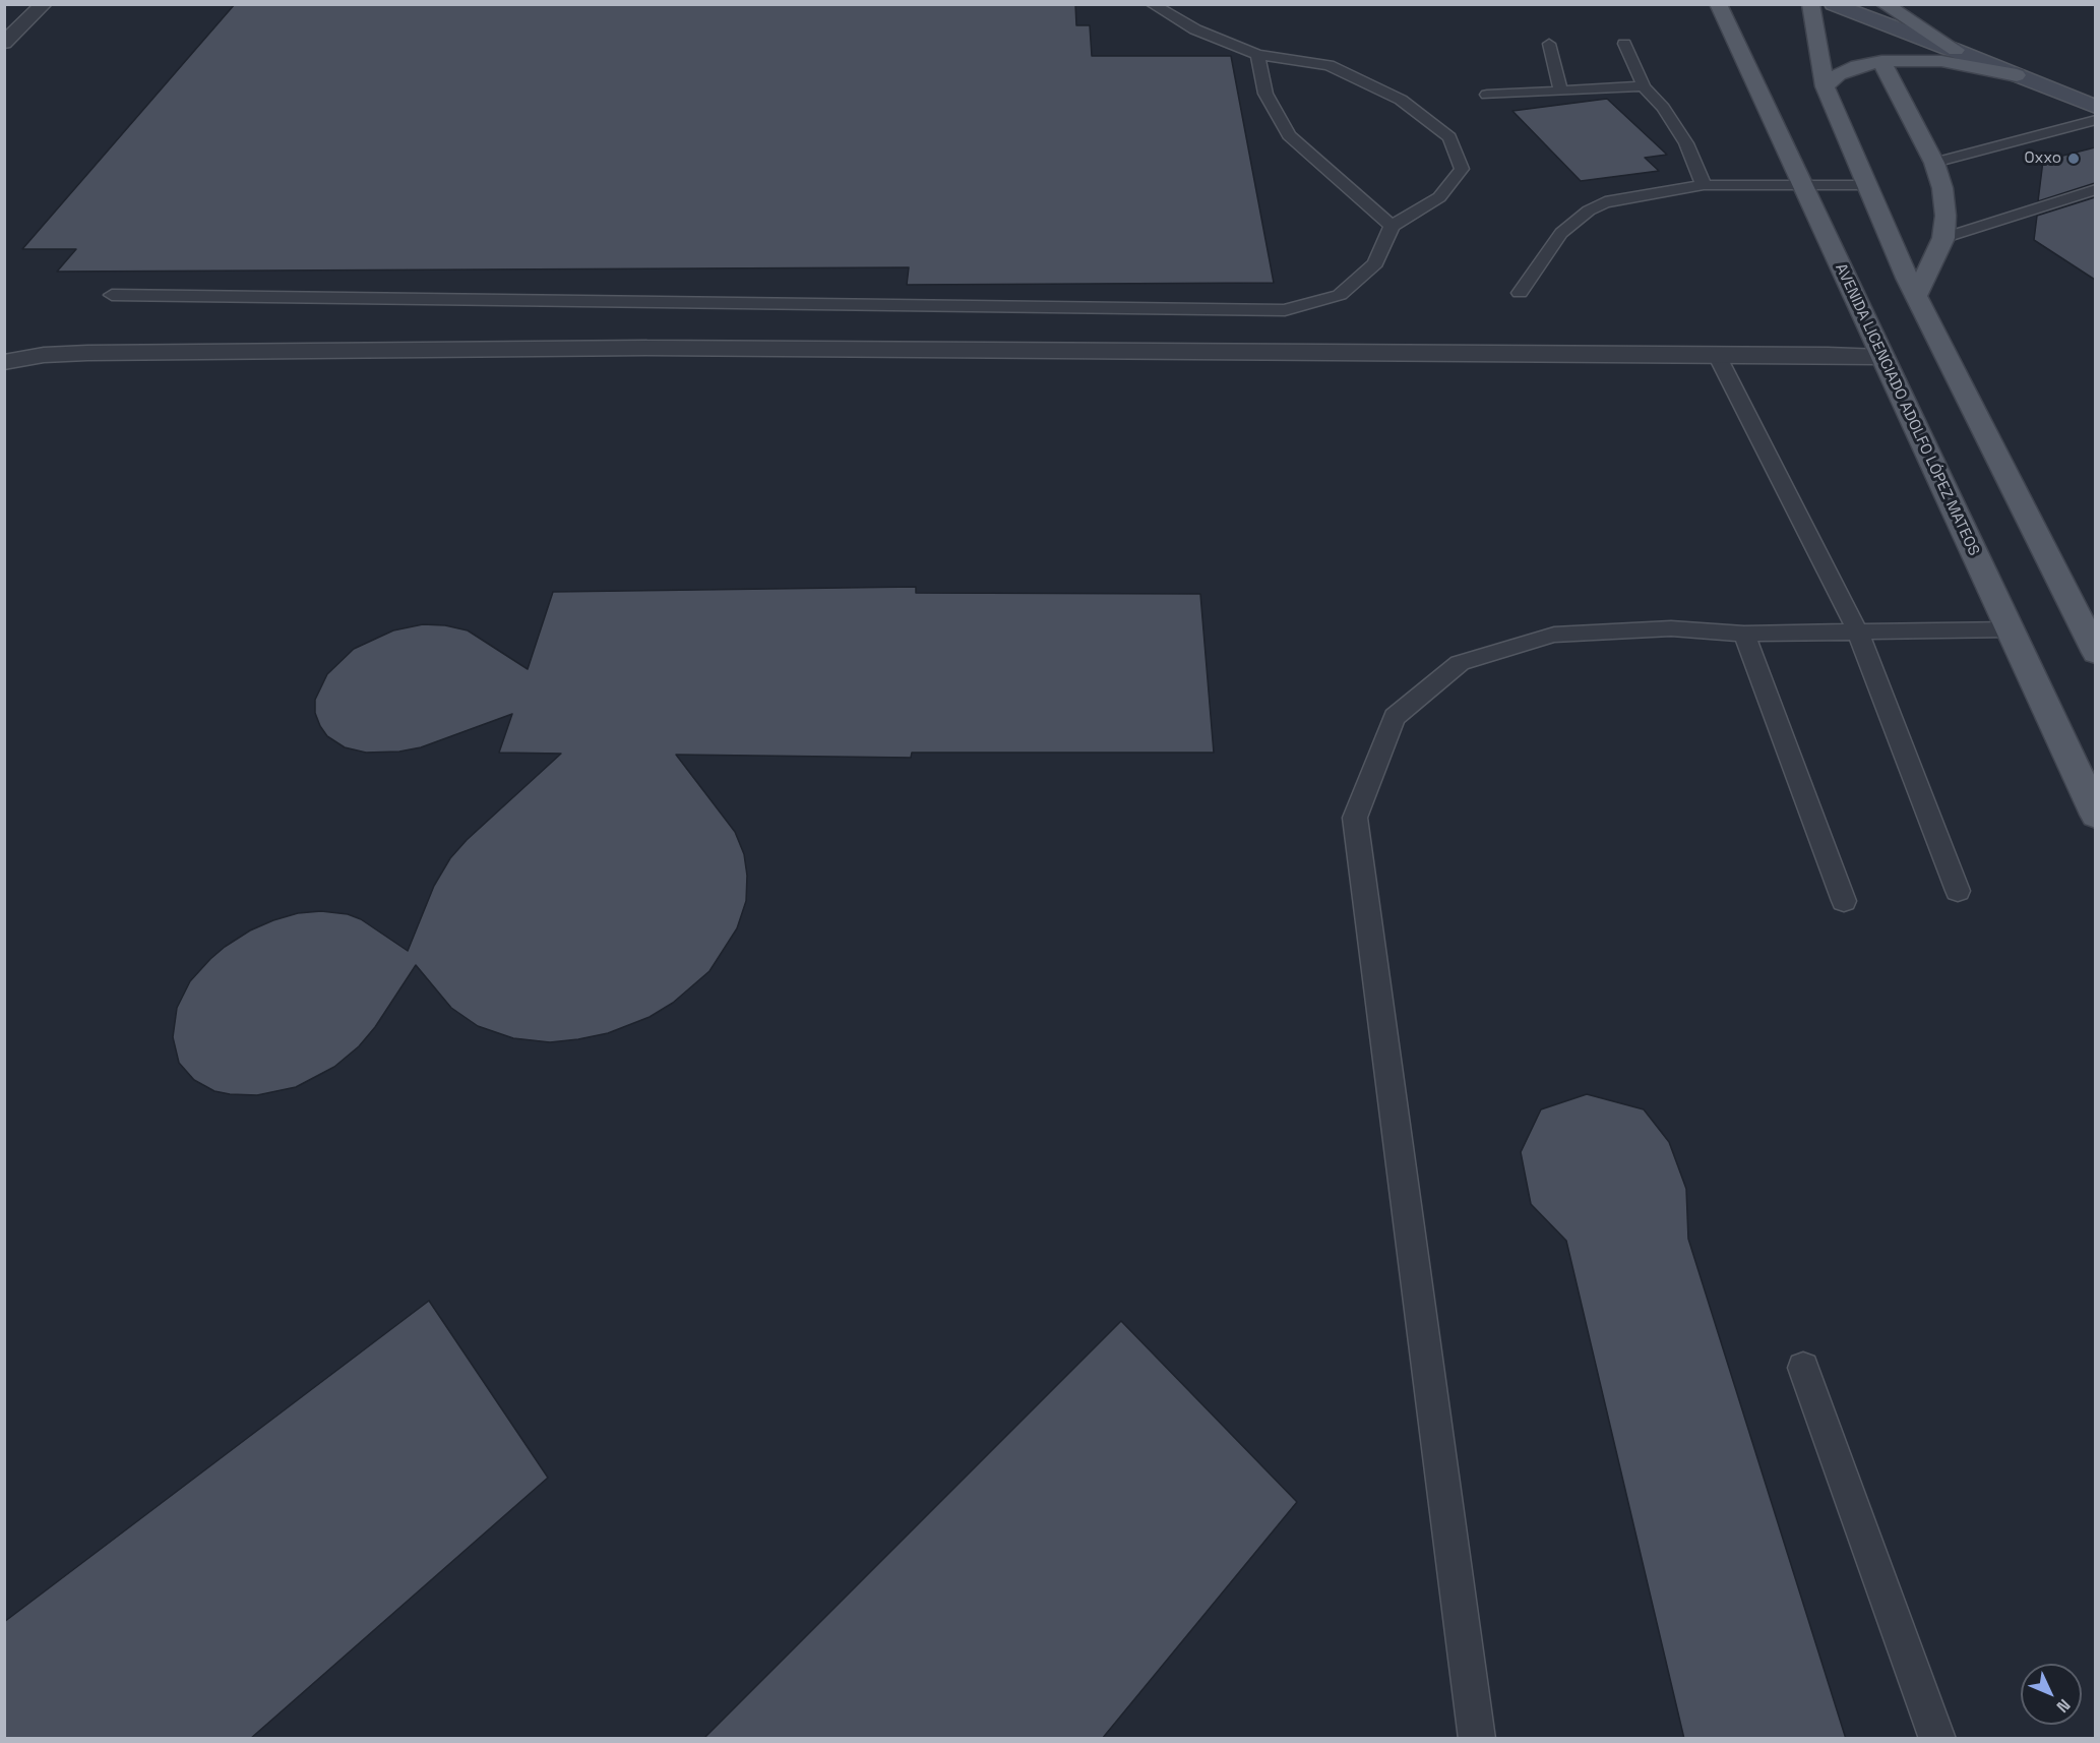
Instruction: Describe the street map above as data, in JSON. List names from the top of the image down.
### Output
{
  "streets": {
    "main road": ["AVENIDA LICENCIADO ADOLFO LÓPEZ MATEOS"]
  },
  "places": ["Oxxo"],
  "north": "bottom right"
}
